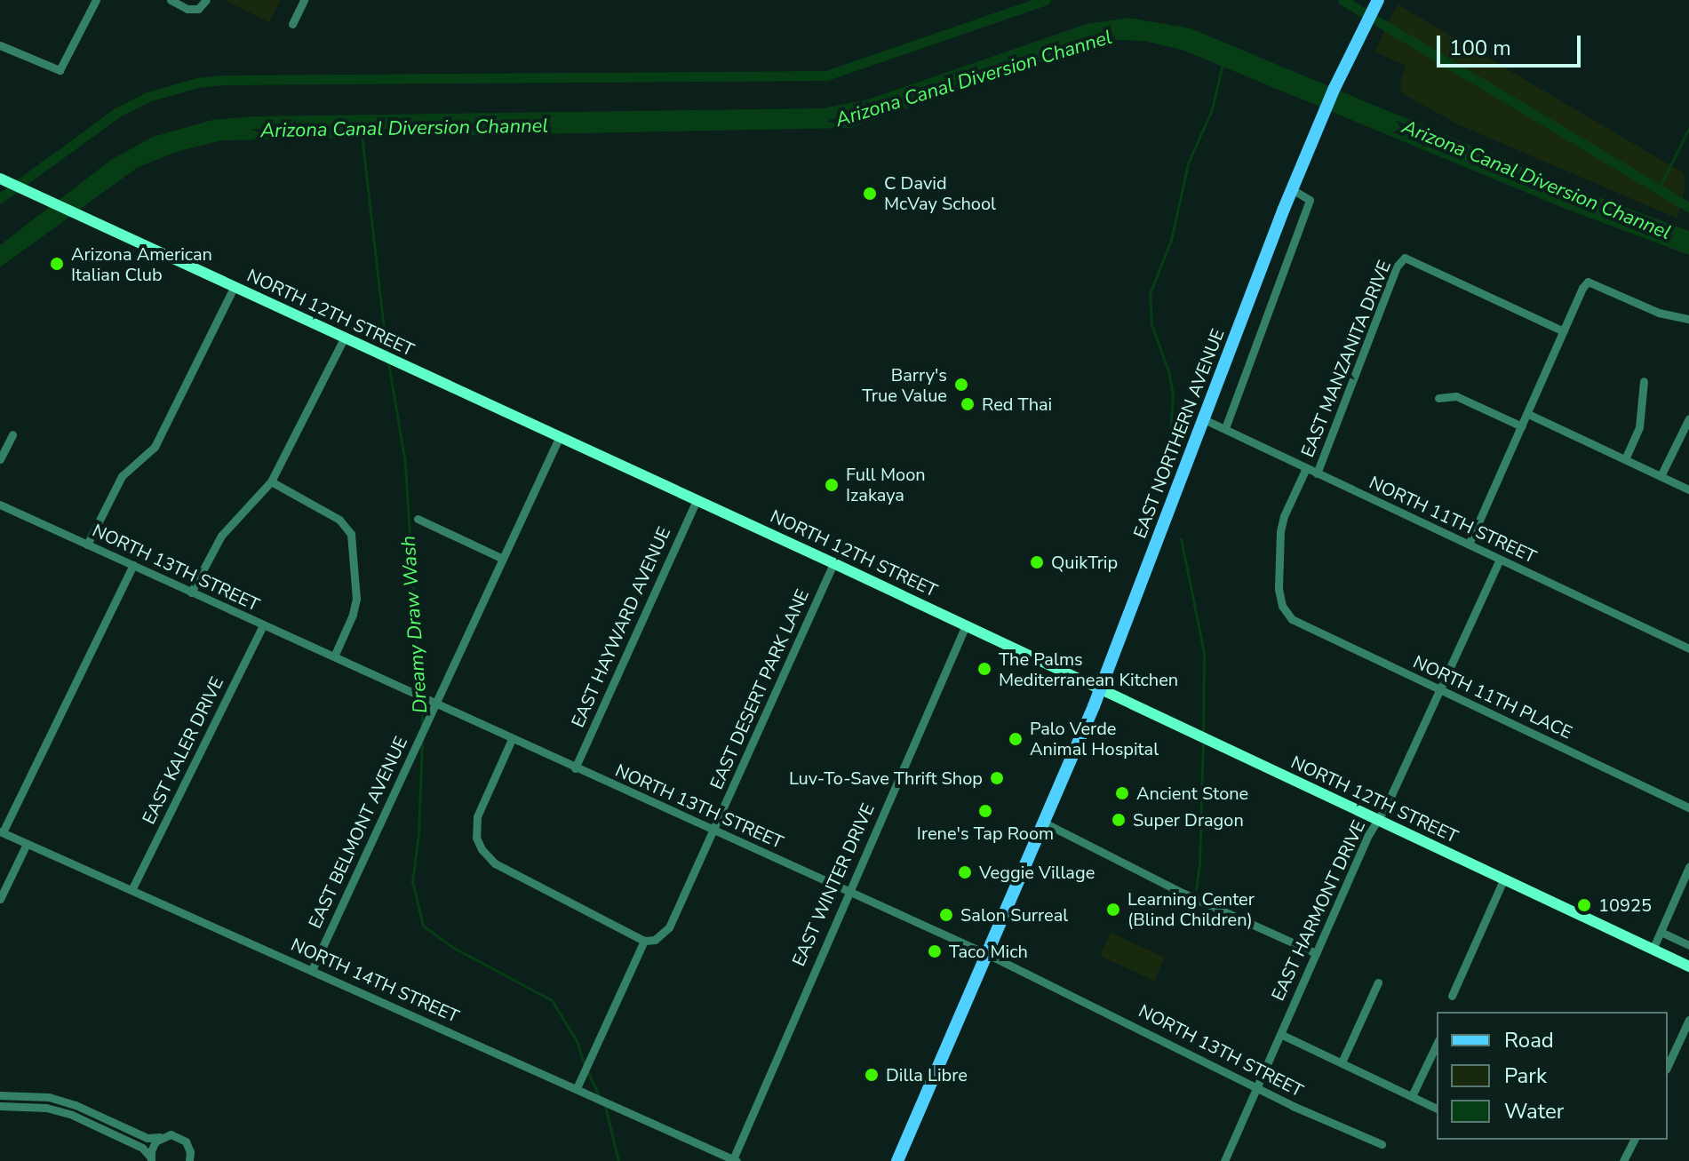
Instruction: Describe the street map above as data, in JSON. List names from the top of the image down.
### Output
{
  "streets": {
    "main road": ["EAST NORTHERN AVENUE"],
    "street": [
      "NORTH 12TH STREET",
      "EAST MANZANITA DRIVE",
      "NORTH 11TH STREET",
      "NORTH 13TH STREET",
      "EAST HAYWARD AVENUE",
      "EAST DESERT PARK LANE",
      "NORTH 11TH PLACE",
      "EAST KALER DRIVE",
      "EAST BELMONT AVENUE",
      "EAST WINTER DRIVE",
      "EAST HARMONT DRIVE",
      "NORTH 14TH STREET"
    ]
  },
  "crossings": [
    ["NORTH 12TH STREET", "EAST NORTHERN AVENUE"],
    ["NORTH 12TH STREET", "EAST HAYWARD AVENUE"],
    ["NORTH 12TH STREET", "EAST DESERT PARK LANE"],
    ["NORTH 12TH STREET", "EAST BELMONT AVENUE"],
    ["NORTH 12TH STREET", "EAST WINTER DRIVE"],
    ["NORTH 12TH STREET", "EAST HARMONT DRIVE"],
    ["EAST MANZANITA DRIVE", "NORTH 11TH STREET"],
    ["EAST MANZANITA DRIVE", "NORTH 11TH PLACE"],
    ["EAST NORTHERN AVENUE", "NORTH 11TH STREET"],
    ["EAST NORTHERN AVENUE", "NORTH 13TH STREET"],
    ["NORTH 11TH STREET", "EAST HARMONT DRIVE"],
    ["NORTH 13TH STREET", "EAST HAYWARD AVENUE"],
    ["NORTH 13TH STREET", "EAST DESERT PARK LANE"],
    ["NORTH 13TH STREET", "EAST KALER DRIVE"],
    ["NORTH 13TH STREET", "EAST BELMONT AVENUE"],
    ["NORTH 13TH STREET", "EAST WINTER DRIVE"],
    ["NORTH 13TH STREET", "EAST HARMONT DRIVE"],
    ["NORTH 11TH PLACE", "EAST HARMONT DRIVE"],
    ["EAST KALER DRIVE", "NORTH 14TH STREET"],
    ["EAST BELMONT AVENUE", "NORTH 14TH STREET"],
    ["EAST WINTER DRIVE", "NORTH 14TH STREET"]
  ],
  "water": ["Arizona Canal Diversion Channel", "Dreamy Draw Wash"],
  "places": [
    "C David McVay School",
    "Arizona American Italian Club",
    "Barry's True Value",
    "Red Thai",
    "Full Moon Izakaya",
    "QuikTrip",
    "The Palms Mediterranean Kitchen",
    "Palo Verde Animal Hospital",
    "Luv-To-Save Thrift Shop",
    "Ancient Stone",
    "Irene's Tap Room",
    "Super Dragon",
    "Veggie Village",
    "10925",
    "Learning Center (Blind Children)",
    "Salon Surreal",
    "Taco Mich",
    "Dilla Libre"
  ],
  "legend": ["Road", "Park", "Water"],
  "scale_bar": "100 m"
}
